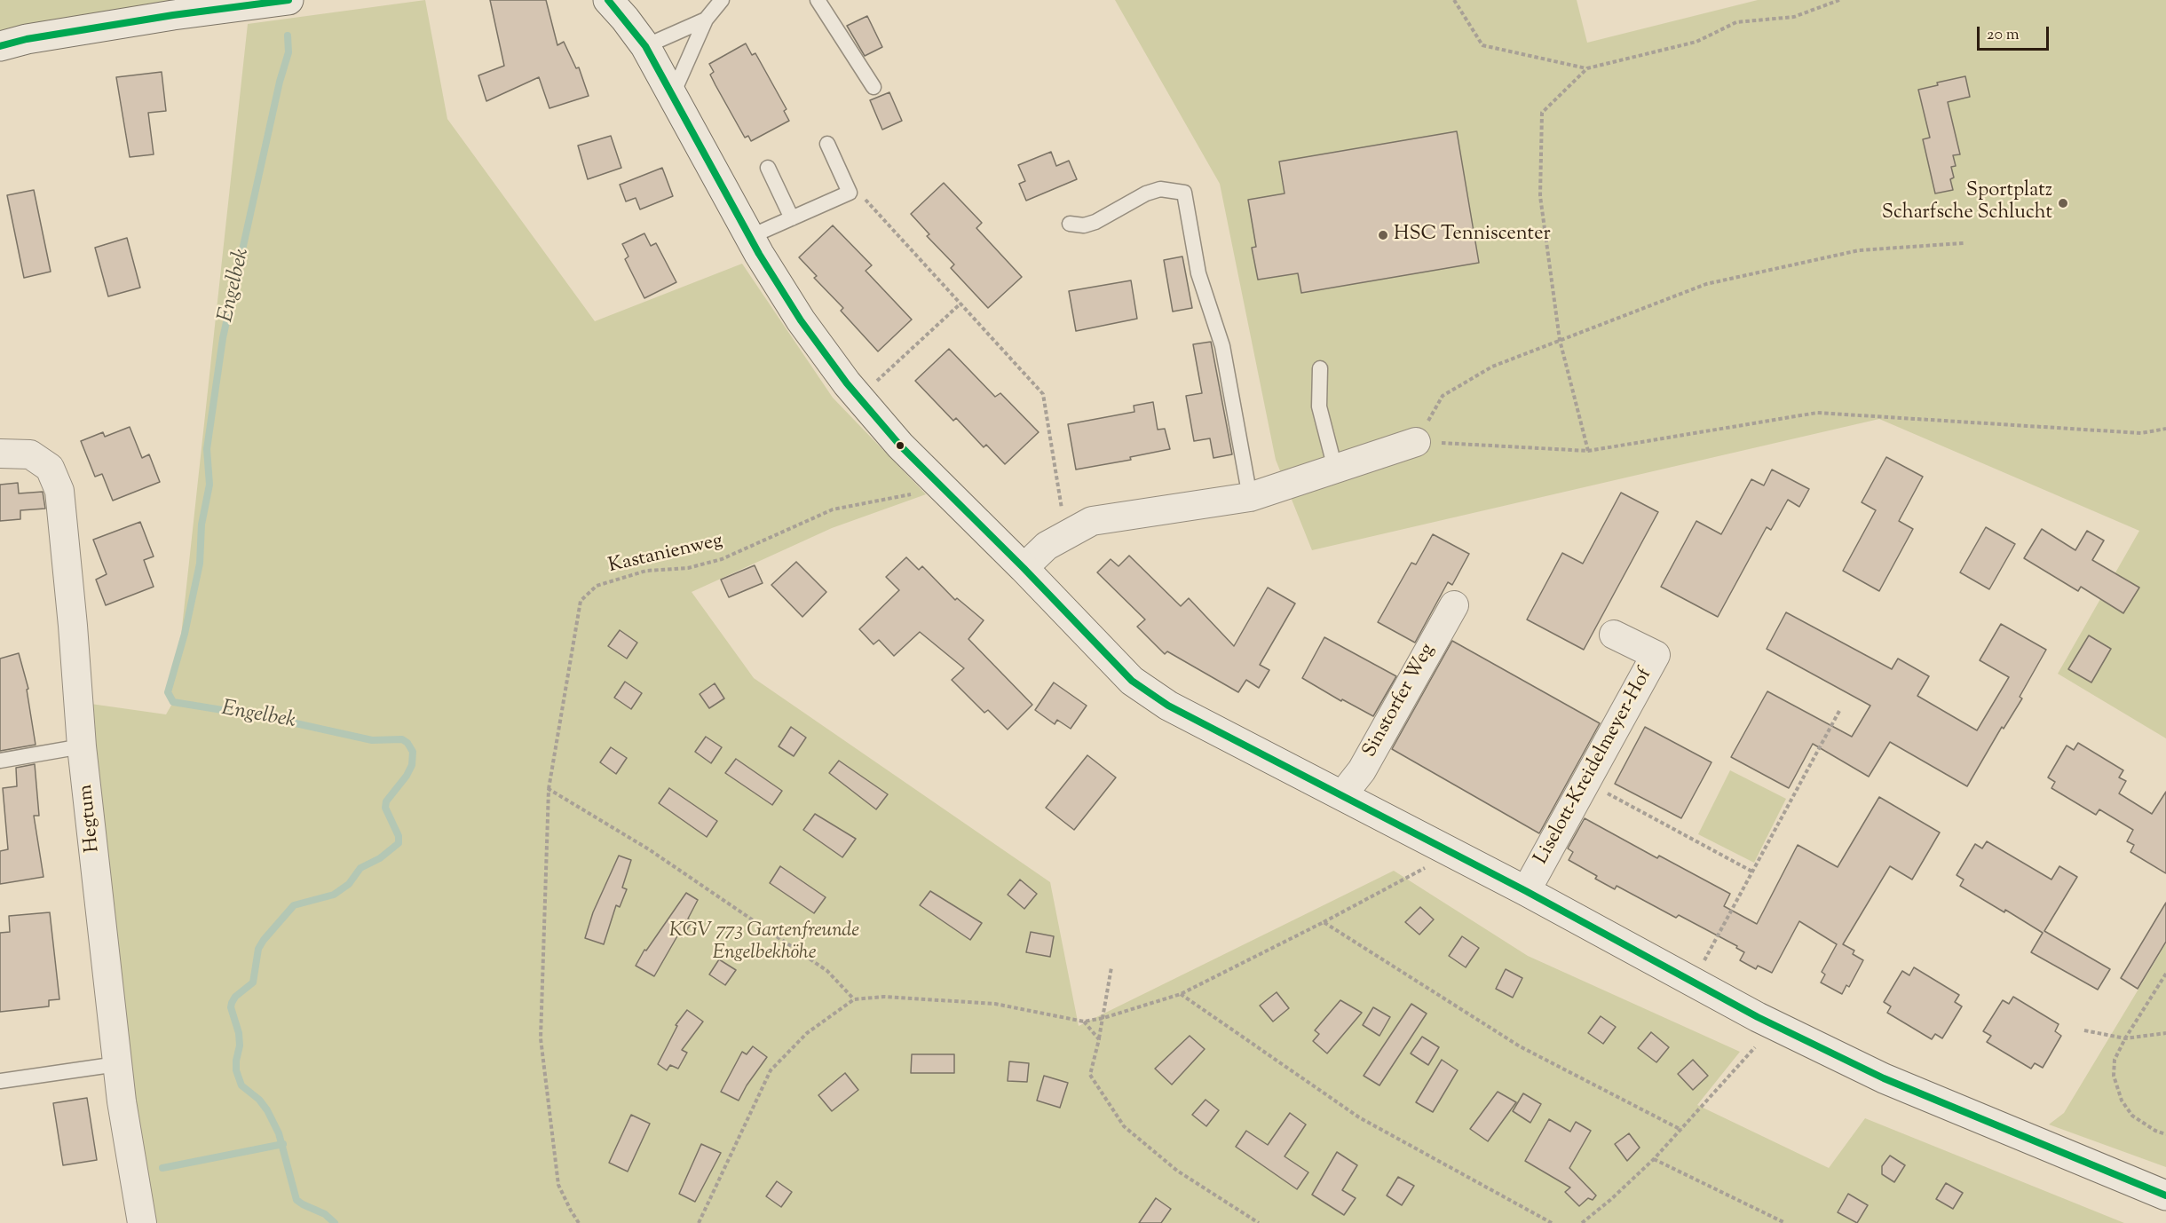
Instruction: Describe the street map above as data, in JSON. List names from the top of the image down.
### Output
{
  "streets": {
    "street": ["Sinstorfer Weg", "Liselott-Kreidelmeyer-Hof", "Hegtum"],
    "path": ["Kastanienweg"]
  },
  "water": ["Engelbek"],
  "parks": ["KGV 773 Gartenfreunde Engelbekhöhe"],
  "places": ["Sportplatz Scharfsche Schlucht", "HSC Tenniscenter"],
  "scale_bar": "20 m"
}
